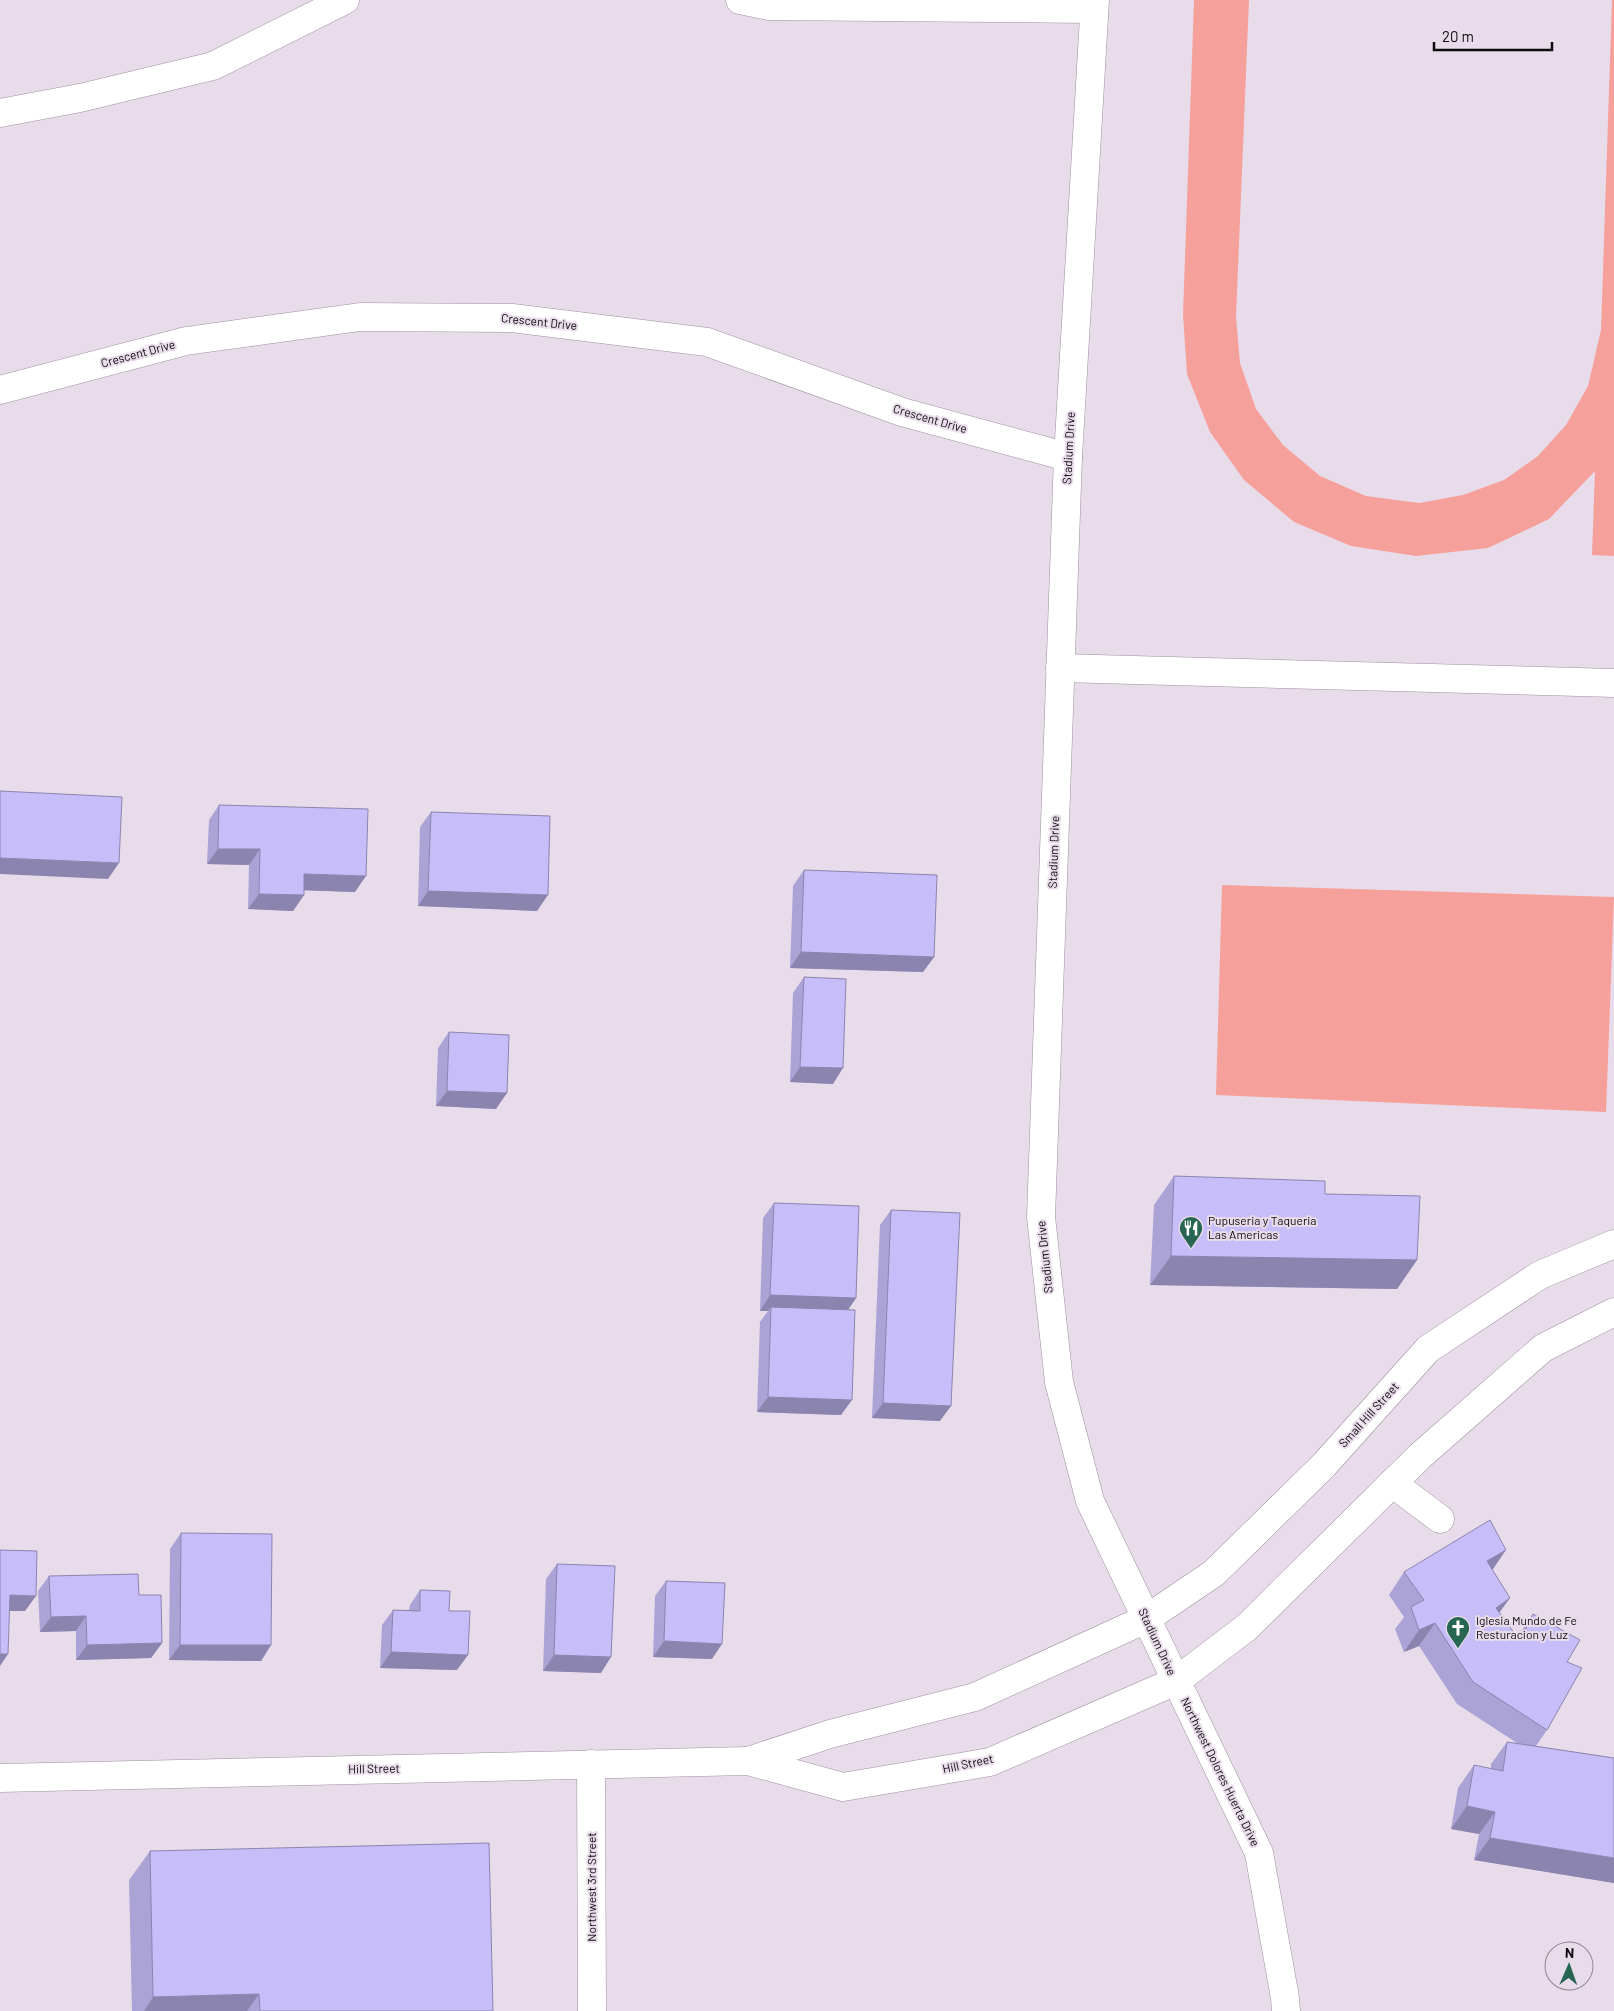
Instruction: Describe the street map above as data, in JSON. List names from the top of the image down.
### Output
{
  "streets": {
    "street": [
      "Crescent Drive",
      "Stadium Drive",
      "Small Hill Street",
      "Hill Street",
      "Northwest Dolores Huerta Drive",
      "Northwest 3rd Street"
    ]
  },
  "crossings": [
    ["Crescent Drive", "Stadium Drive"],
    ["Stadium Drive", "Small Hill Street"],
    ["Stadium Drive", "Hill Street"],
    ["Stadium Drive", "Northwest Dolores Huerta Drive"],
    ["Small Hill Street", "Hill Street"],
    ["Hill Street", "Northwest Dolores Huerta Drive"],
    ["Hill Street", "Northwest 3rd Street"]
  ],
  "places": {
    "restaurant": ["Pupuseria y Taqueria Las Americas"],
    "church": ["Iglesia Mundo de Fe Resturacion y Luz"]
  },
  "scale_bar": "20 m",
  "north": "top"
}
